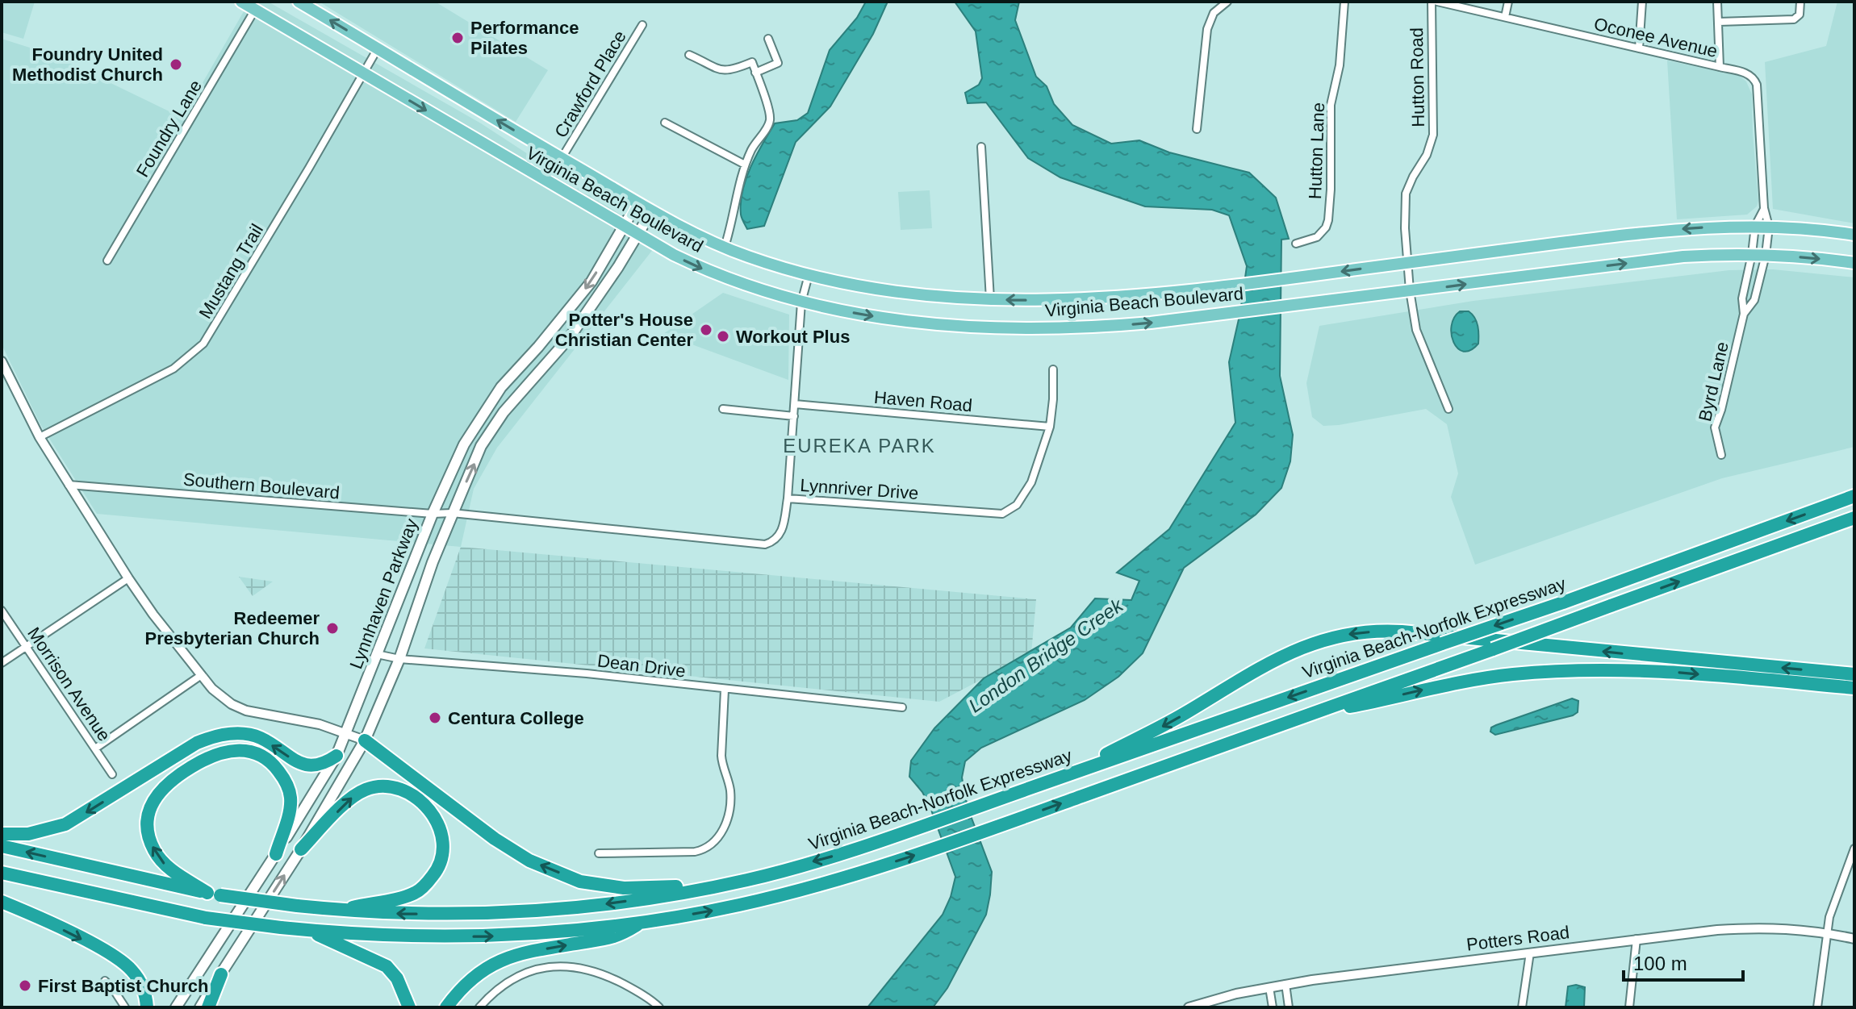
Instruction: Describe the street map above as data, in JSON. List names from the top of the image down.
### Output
{
  "streets": {
    "highway": ["Virginia Beach-Norfolk Expressway"],
    "main road": ["Virginia Beach Boulevard", "Lynnhaven Parkway"],
    "street": [
      "Oconee Avenue",
      "Hutton Road",
      "Crawford Place",
      "Foundry Lane",
      "Hutton Lane",
      "Mustang Trail",
      "Byrd Lane",
      "Haven Road",
      "Southern Boulevard",
      "Lynnriver Drive",
      "Dean Drive",
      "Morrison Avenue",
      "Potters Road"
    ]
  },
  "crossings": [
    ["Oconee Avenue", "Byrd Lane"],
    ["Hutton Road", "Virginia Beach Boulevard"],
    ["Crawford Place", "Virginia Beach Boulevard"],
    ["Foundry Lane", "Virginia Beach Boulevard"],
    ["Virginia Beach Boulevard", "Mustang Trail"],
    ["Virginia Beach Boulevard", "Byrd Lane"],
    ["Virginia Beach Boulevard", "Lynnhaven Parkway"],
    ["Haven Road", "Lynnriver Drive"],
    ["Southern Boulevard", "Lynnriver Drive"],
    ["Southern Boulevard", "Lynnhaven Parkway"],
    ["Lynnriver Drive", "Lynnhaven Parkway"],
    ["Lynnhaven Parkway", "Dean Drive"]
  ],
  "districts": ["EUREKA PARK"],
  "water": ["London Bridge Creek"],
  "places": [
    "Performance Pilates",
    "Foundry United Methodist Church",
    "Potter's House Christian Center",
    "Workout Plus",
    "Redeemer Presbyterian Church",
    "Centura College",
    "First Baptist Church"
  ],
  "scale_bar": "100 m"
}
